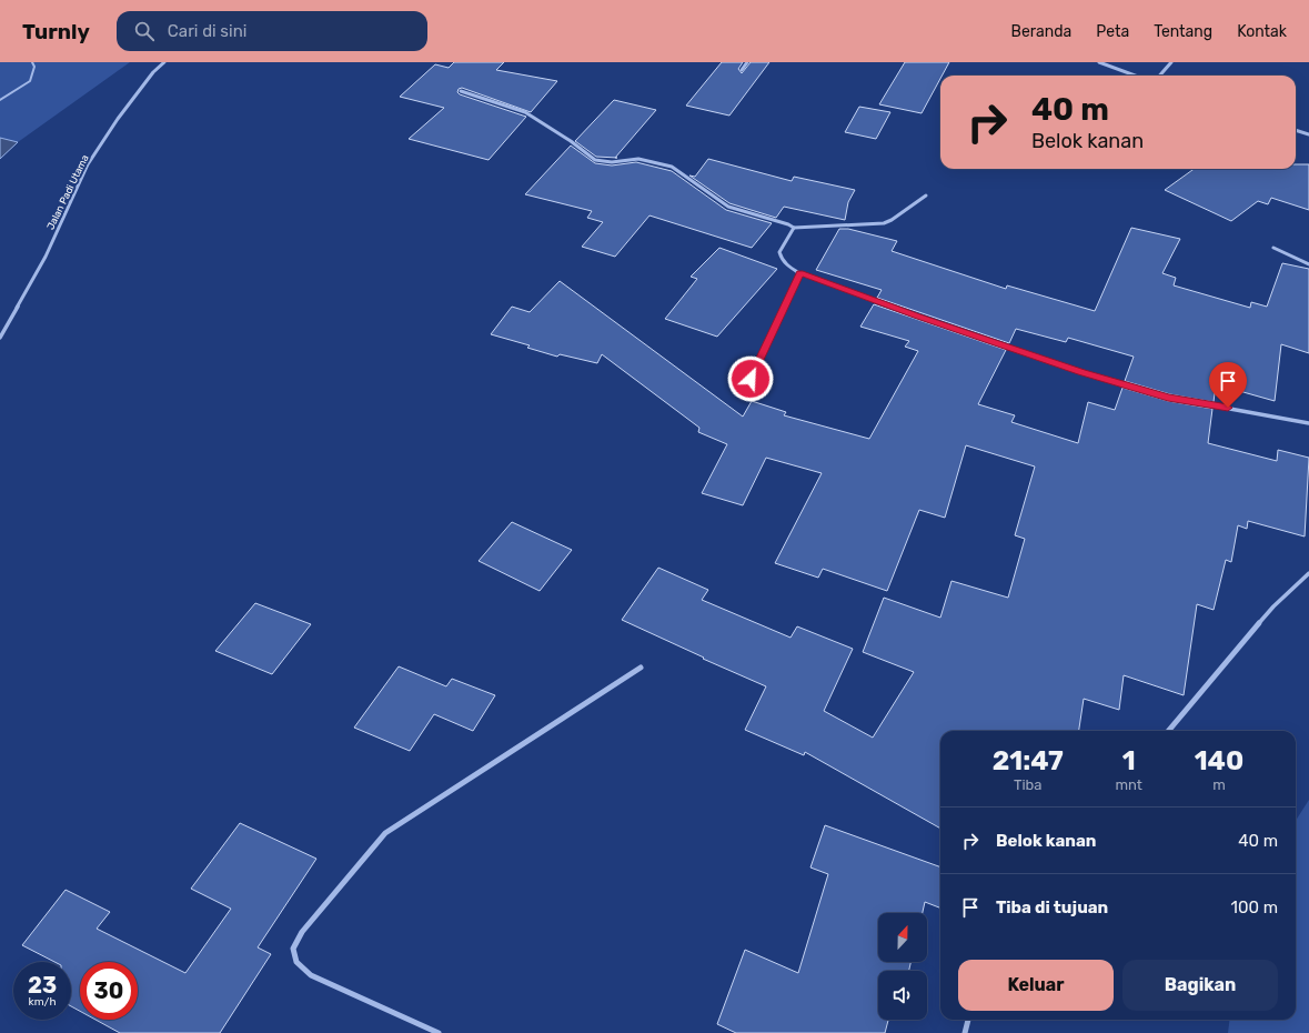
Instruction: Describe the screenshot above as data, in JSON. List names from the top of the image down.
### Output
{
  "streets": {
    "street": ["Jalan Padi Utama"]
  },
  "north": "top",
  "page": {
    "header": "Turnly",
    "search": "Cari di sini",
    "nav": [
      "Beranda",
      "Peta",
      "Tentang",
      "Kontak"
    ],
    "turn": ["40 m", "Belok kanan"],
    "eta": [
      "21:47",
      "Tiba",
      "1",
      "mnt",
      "140",
      "m"
    ],
    "list": [
      {
        "name": "Belok kanan",
        "value": "40 m"
      },
      {
        "name": "Tiba di tujuan",
        "value": "100 m"
      }
    ],
    "buttons": ["Keluar", "Bagikan"],
    "speed": "23 km/h",
    "limit": "30"
  }
}
